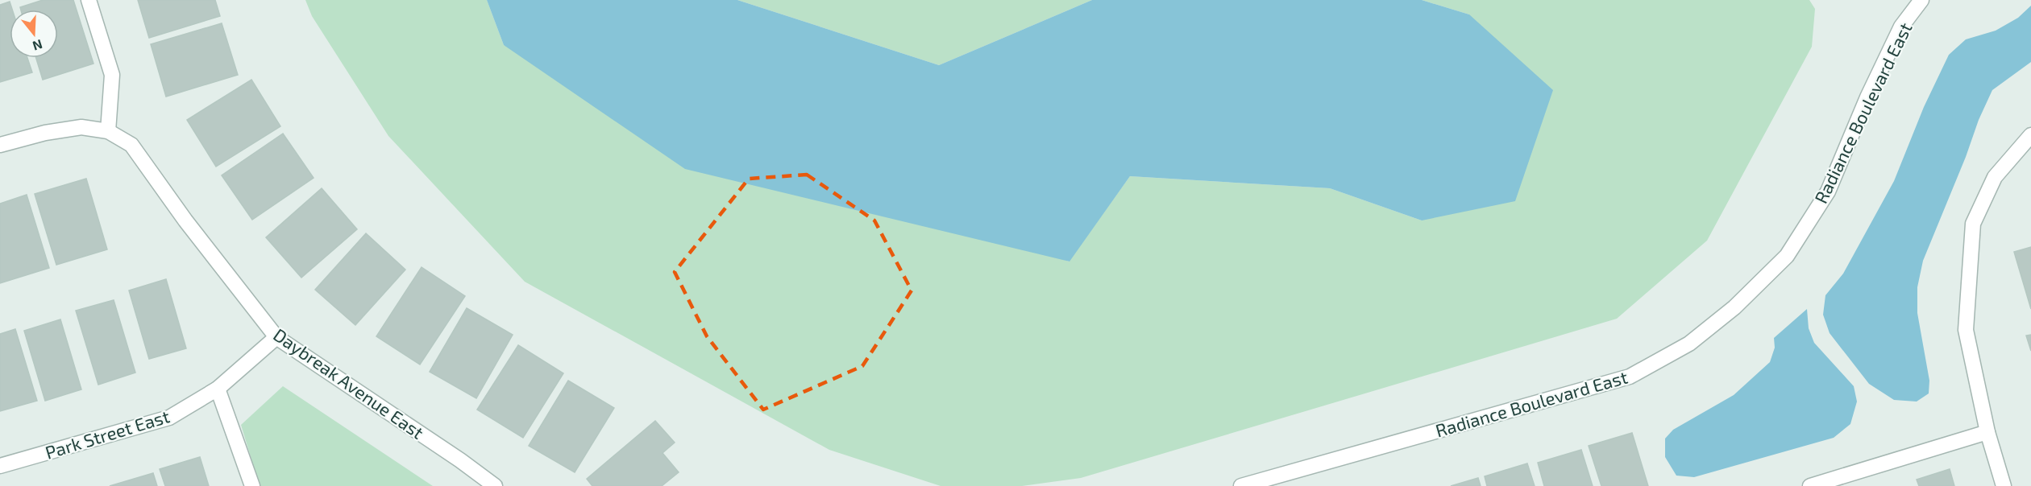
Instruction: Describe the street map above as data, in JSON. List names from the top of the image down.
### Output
{
  "streets": {
    "street": ["Radiance Boulevard East", "Daybreak Avenue East", "Park Street East"]
  },
  "crossings": [
    ["Daybreak Avenue East", "Park Street East"]
  ],
  "north": "bottom"
}
